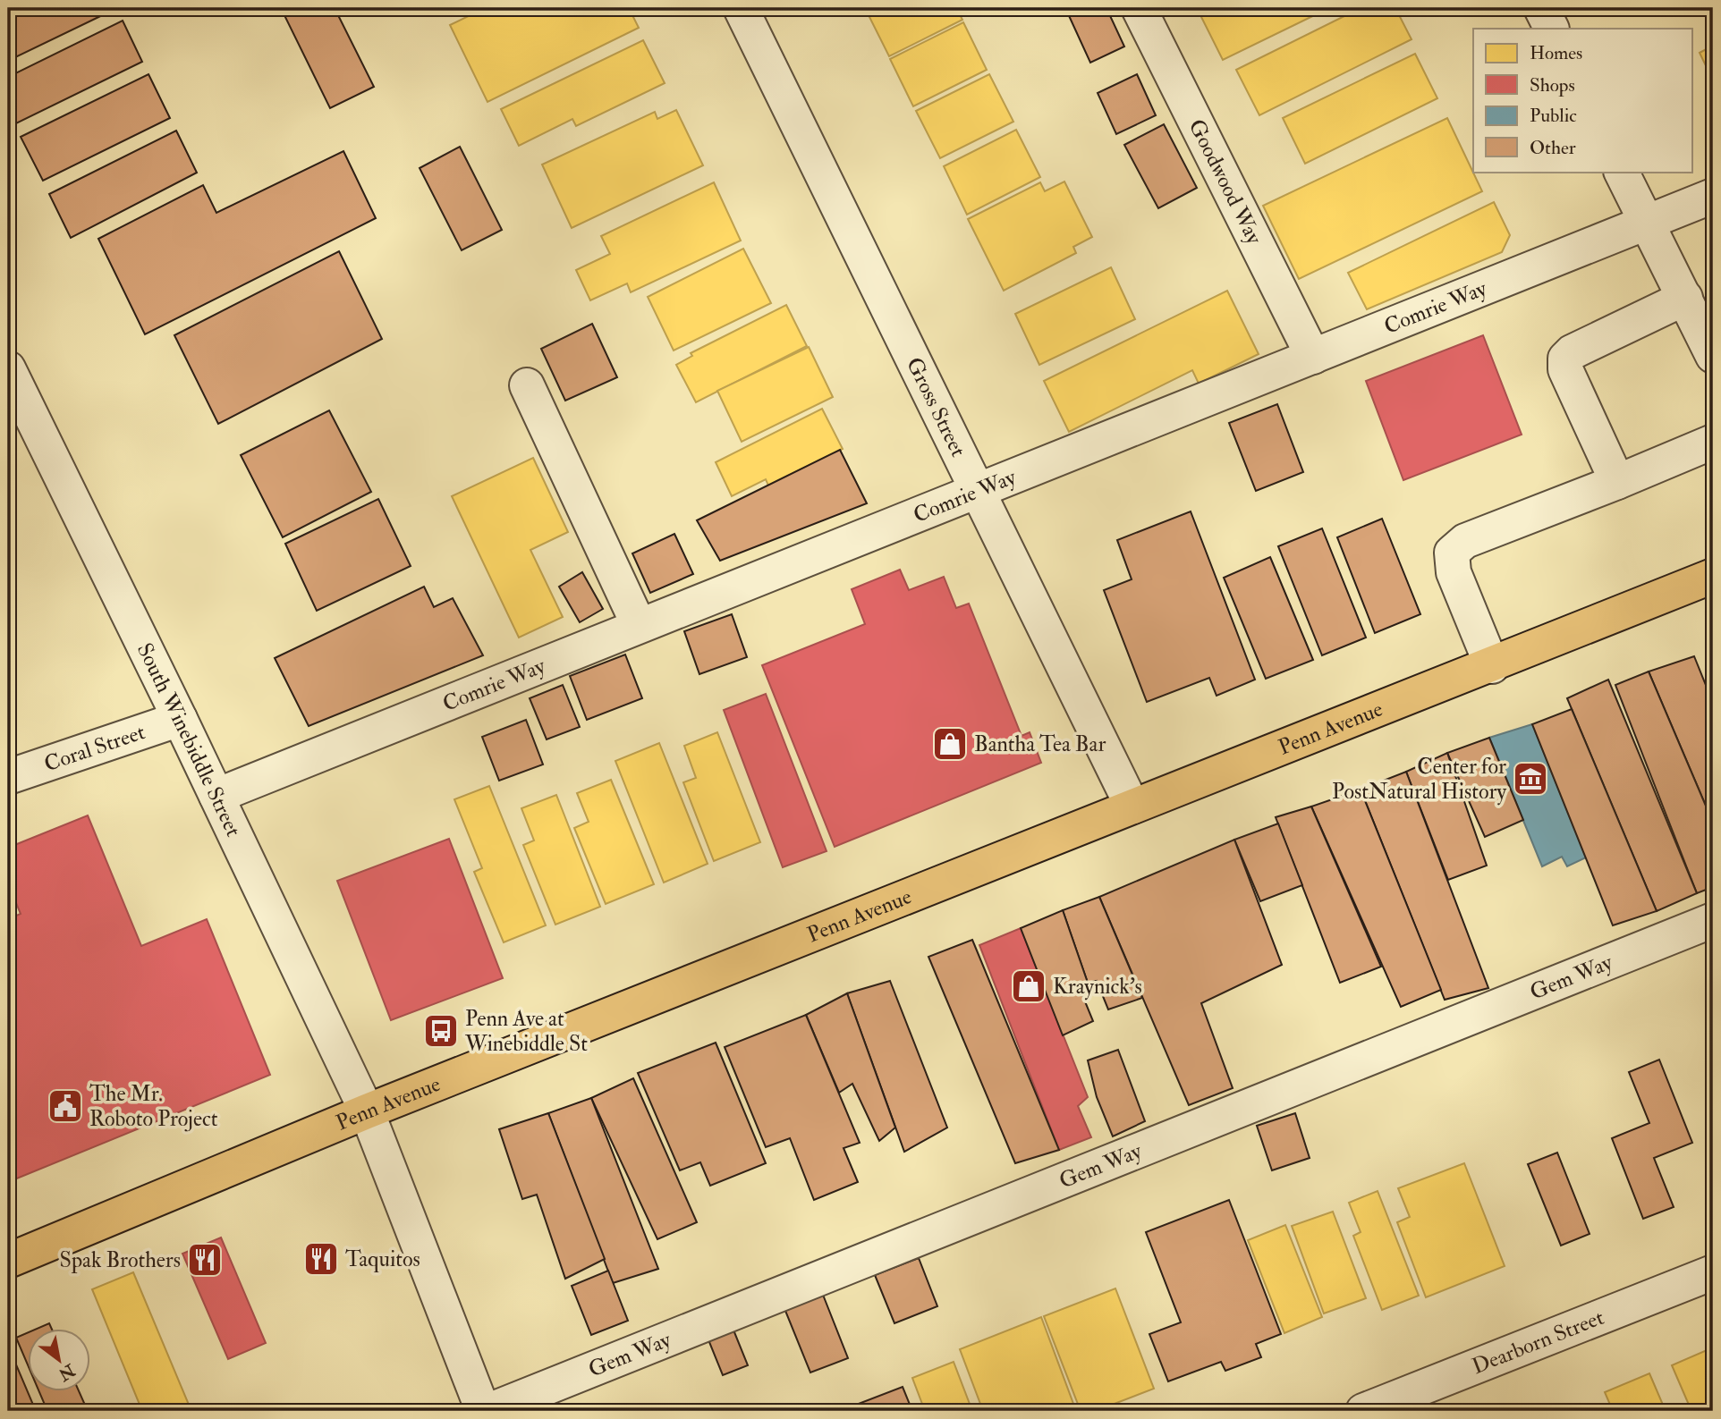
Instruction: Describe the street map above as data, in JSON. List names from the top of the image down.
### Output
{
  "streets": {
    "main road": ["Penn Avenue"],
    "street": [
      "Goodwood Way",
      "Comrie Way",
      "Gross Street",
      "South Winebiddle Street",
      "Coral Street",
      "Gem Way",
      "Dearborn Street"
    ]
  },
  "crossings": [
    ["Goodwood Way", "Comrie Way"],
    ["Comrie Way", "Gross Street"],
    ["Comrie Way", "South Winebiddle Street"],
    ["Gross Street", "Penn Avenue"],
    ["Penn Avenue", "South Winebiddle Street"],
    ["South Winebiddle Street", "Coral Street"]
  ],
  "places": {
    "shop": ["Bantha Tea Bar", "Kraynick's"],
    "museum": ["Center for PostNatural History"],
    "bus stop": ["Penn Ave at Winebiddle St"],
    "public building": ["The Mr. Roboto Project"],
    "restaurant": ["Taquitos", "Spak Brothers"]
  },
  "legend": [
    "Homes",
    "Shops",
    "Public",
    "Other"
  ],
  "north": "bottom right"
}
